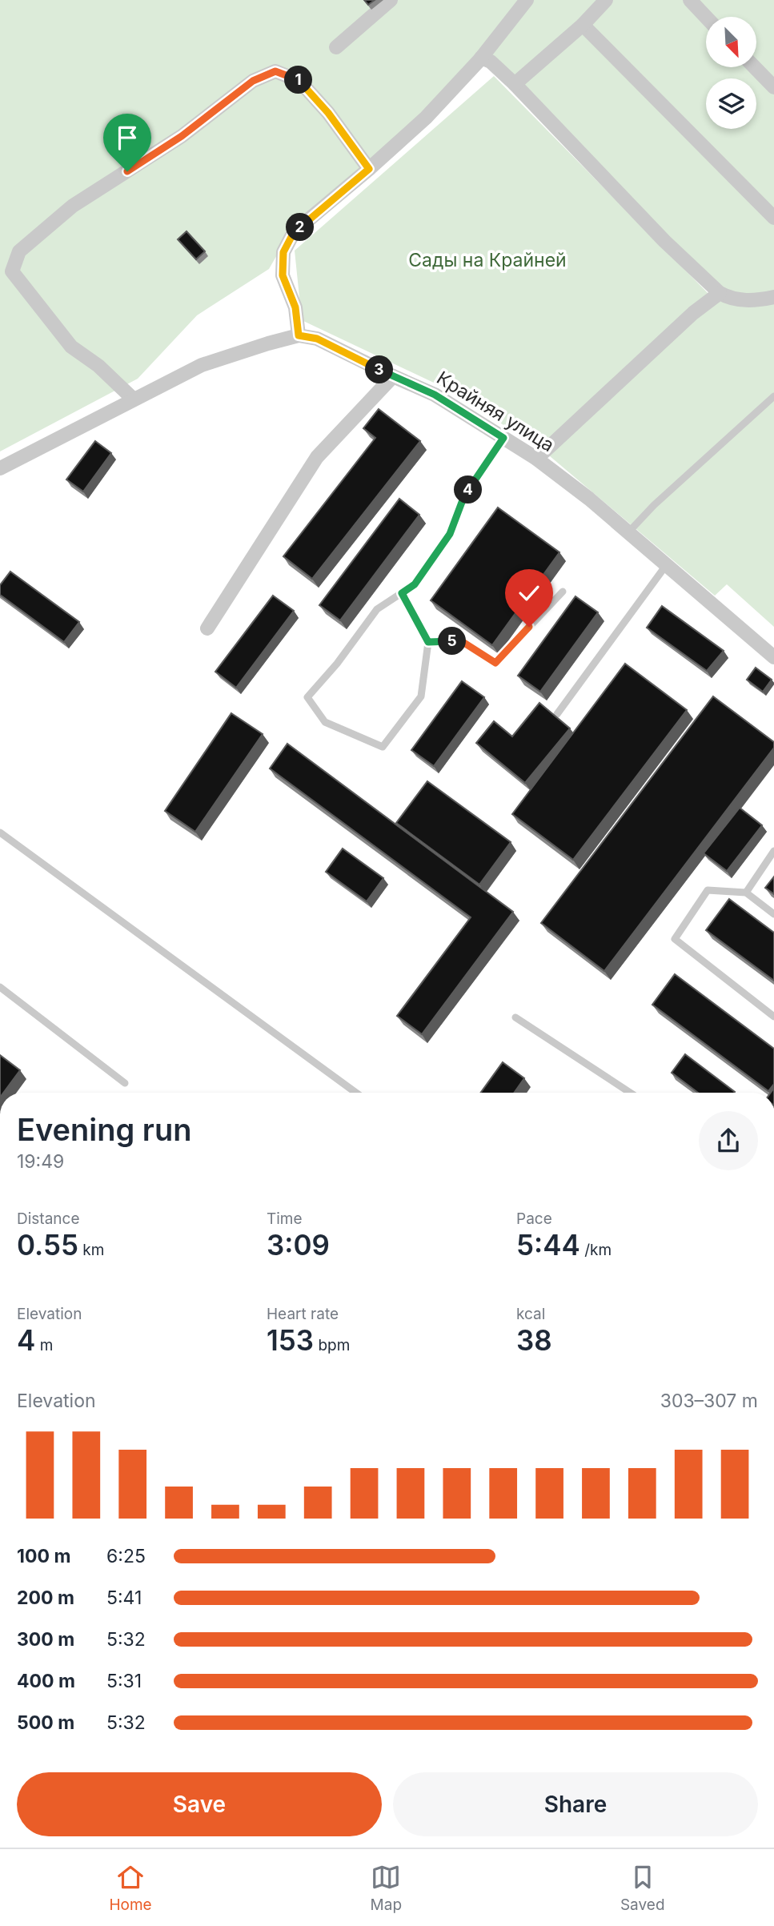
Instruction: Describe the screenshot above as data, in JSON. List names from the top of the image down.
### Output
{
  "streets": {
    "street": ["Крайняя улица"]
  },
  "parks": ["Сады на Крайней"],
  "north": "bottom right",
  "page": {
    "pins": [
      "1",
      "2",
      "3",
      "4",
      "5"
    ],
    "heading": ["Evening run", "19:49"],
    "stats": [
      ["Distance", "0.55 km"],
      ["Time", "3:09"],
      ["Pace", "5:44 /km"],
      ["Elevation", "4 m"],
      ["Heart rate", "153 bpm"],
      ["kcal", "38"]
    ],
    "chart": ["Elevation", "303–307 m"],
    "list": [
      {
        "name": "100 m",
        "note": "6:25"
      },
      {
        "name": "200 m",
        "note": "5:41"
      },
      {
        "name": "300 m",
        "note": "5:32"
      },
      {
        "name": "400 m",
        "note": "5:31"
      },
      {
        "name": "500 m",
        "note": "5:32"
      }
    ],
    "buttons": ["Save", "Share"],
    "tabs": ["Home", "Map", "Saved"]
  }
}
